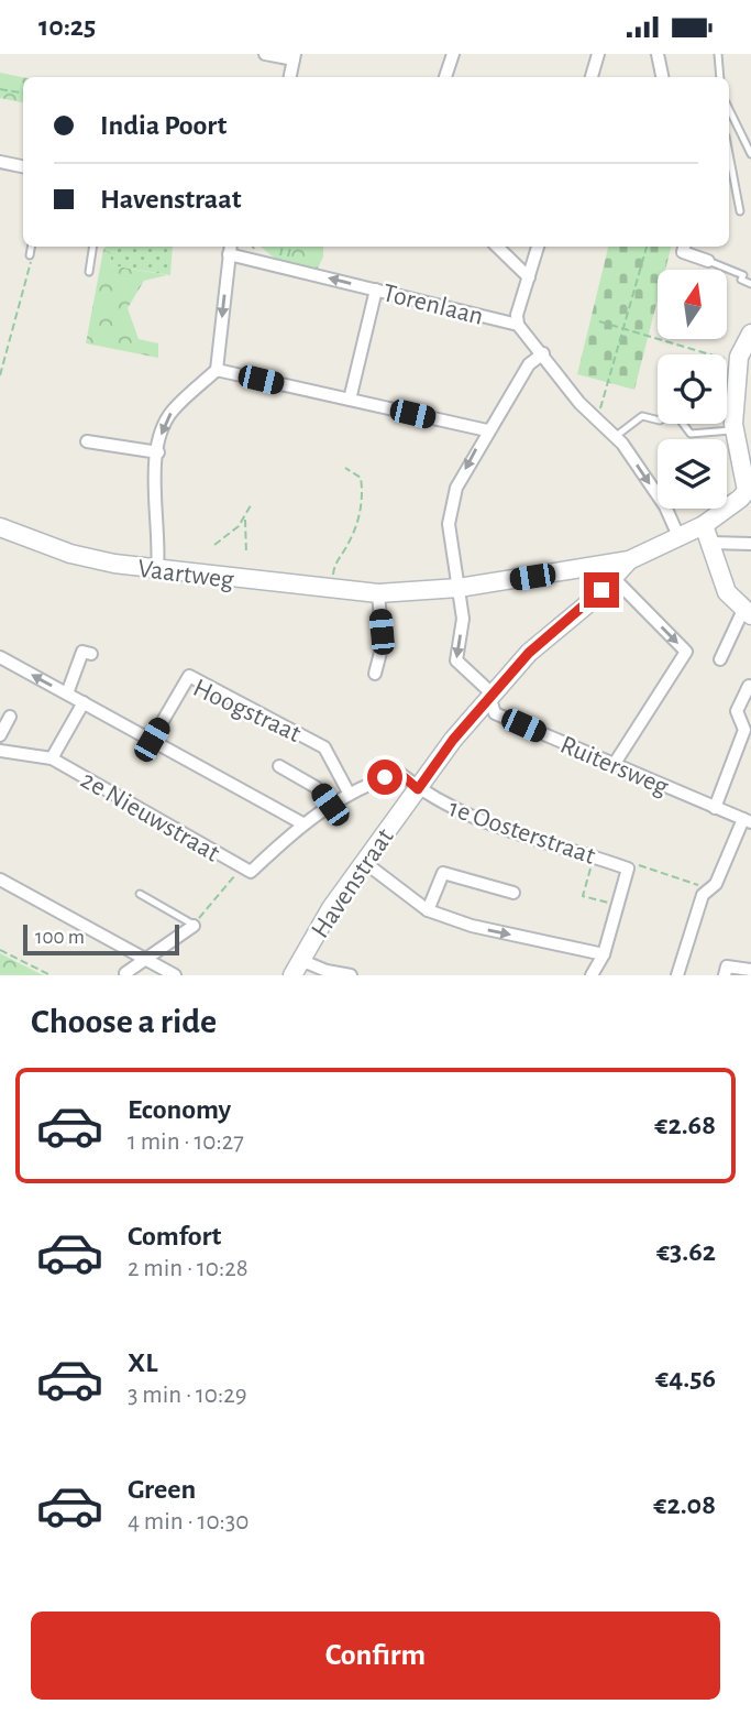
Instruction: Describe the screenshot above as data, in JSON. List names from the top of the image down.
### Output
{
  "streets": {
    "street": [
      "Torenlaan",
      "Vaartweg",
      "Hoogstraat",
      "Ruitersweg",
      "2e Nieuwstraat",
      "1e Oosterstraat",
      "Havenstraat"
    ]
  },
  "crossings": [
    ["Torenlaan", "Vaartweg"],
    ["Torenlaan", "Ruitersweg"],
    ["Vaartweg", "Ruitersweg"],
    ["Vaartweg", "Havenstraat"],
    ["Hoogstraat", "1e Oosterstraat"],
    ["Ruitersweg", "Havenstraat"],
    ["1e Oosterstraat", "Havenstraat"]
  ],
  "one_way": ["Ruitersweg"],
  "scale_bar": "100 m",
  "north": "top",
  "page": {
    "status": "10:25",
    "banner": ["India Poort", "Havenstraat"],
    "scale": "100 m",
    "heading": "Choose a ride",
    "list": [
      {
        "name": "Economy",
        "note": "1 min · 10:27",
        "value": "€2.68"
      },
      {
        "name": "Comfort",
        "note": "2 min · 10:28",
        "value": "€3.62"
      },
      {
        "name": "XL",
        "note": "3 min · 10:29",
        "value": "€4.56"
      },
      {
        "name": "Green",
        "note": "4 min · 10:30",
        "value": "€2.08"
      }
    ],
    "buttons": "Confirm"
  }
}
